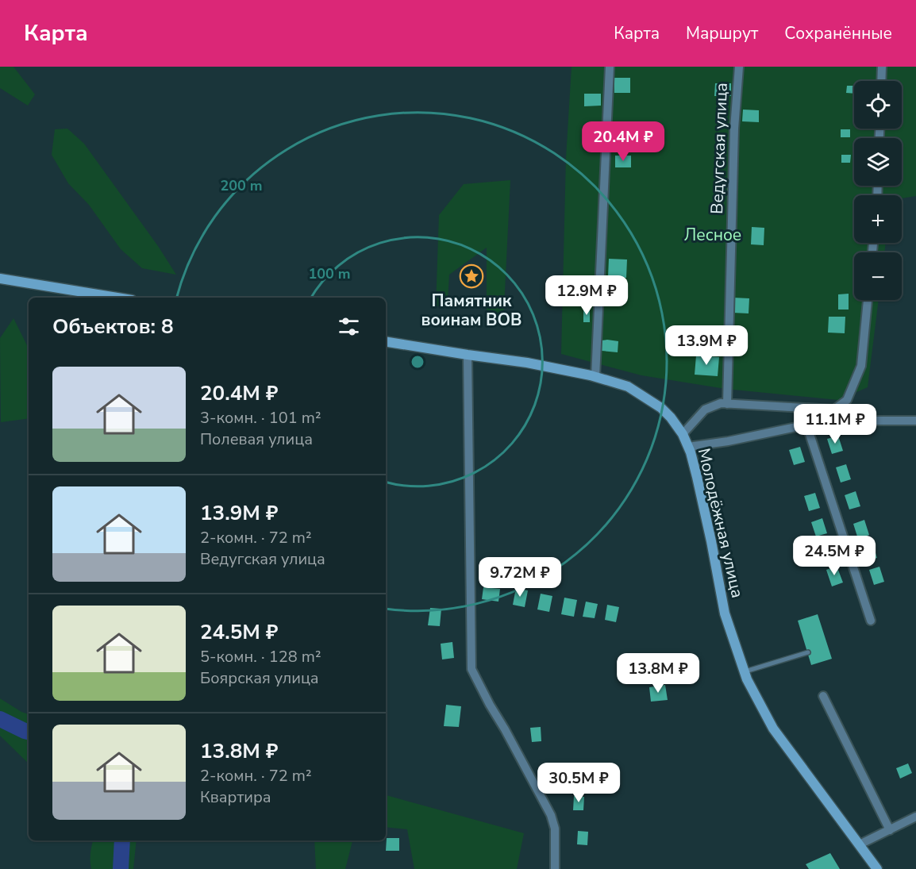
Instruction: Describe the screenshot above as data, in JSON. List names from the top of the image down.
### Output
{
  "streets": {
    "main road": ["Молодёжная улица"],
    "street": ["Ведугская улица"]
  },
  "parks": ["Лесное"],
  "places": {
    "place": ["Памятник воинам ВОВ"]
  },
  "page": {
    "header": "Карта",
    "nav": ["Карта", "Маршрут", "Сохранённые"],
    "map_buttons": ["+", "−"],
    "price": [
      "20.4M ₽",
      "12.9M ₽",
      "13.9M ₽",
      "11.1M ₽",
      "24.5M ₽",
      "9.72M ₽",
      "13.8M ₽",
      "30.5M ₽"
    ],
    "heading": "Объектов: 8",
    "list": [
      {
        "name": "20.4M ₽",
        "note": "3-комн. · 101 m² · Полевая улица"
      },
      {
        "name": "13.9M ₽",
        "note": "2-комн. · 72 m² · Ведугская улица"
      },
      {
        "name": "24.5M ₽",
        "note": "5-комн. · 128 m² · Боярская улица"
      },
      {
        "name": "13.8M ₽",
        "note": "2-комн. · 72 m² · Квартира"
      }
    ]
  },
  "rings": ["200 m", "100 m"]
}
